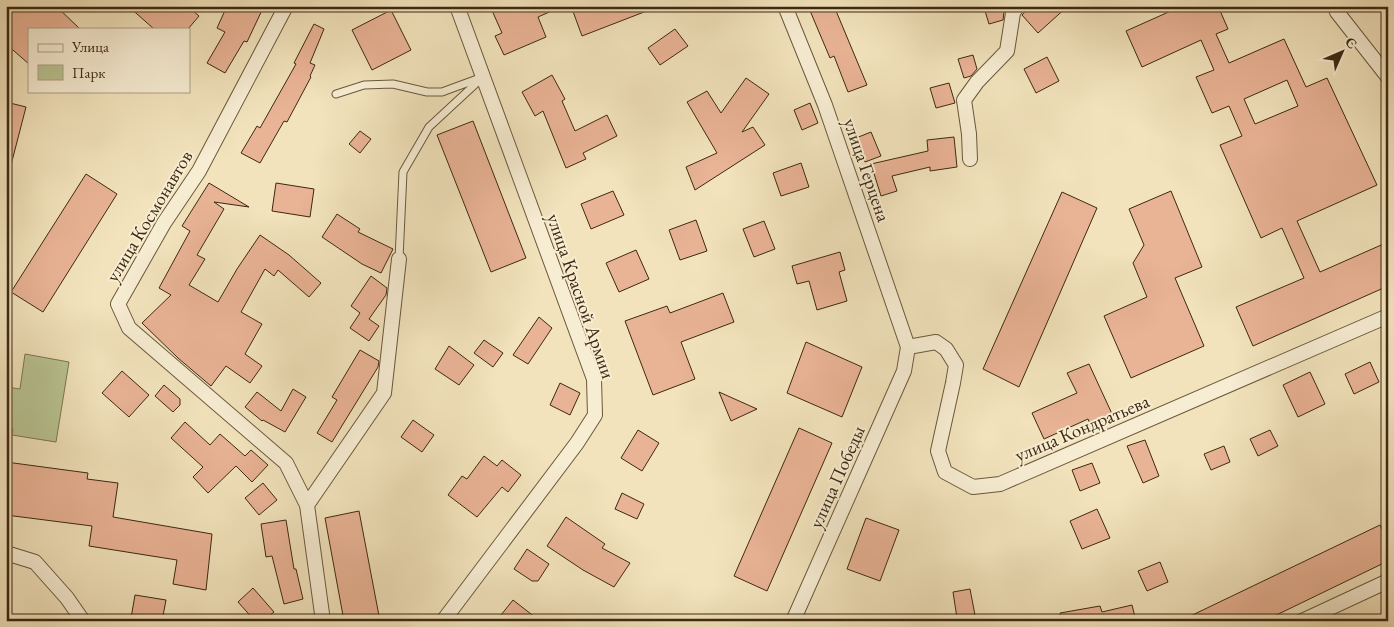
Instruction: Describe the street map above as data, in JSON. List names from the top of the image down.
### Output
{
  "streets": {
    "street": [
      "улица Герцена",
      "улица Космонавтов",
      "улица Красной Армии",
      "улица Кондратьева",
      "улица Победы"
    ]
  },
  "crossings": [
    ["улица Герцена", "улица Кондратьева"],
    ["улица Герцена", "улица Победы"],
    ["улица Кондратьева", "улица Победы"]
  ],
  "legend": ["Улица", "Парк"],
  "north": "top right"
}
